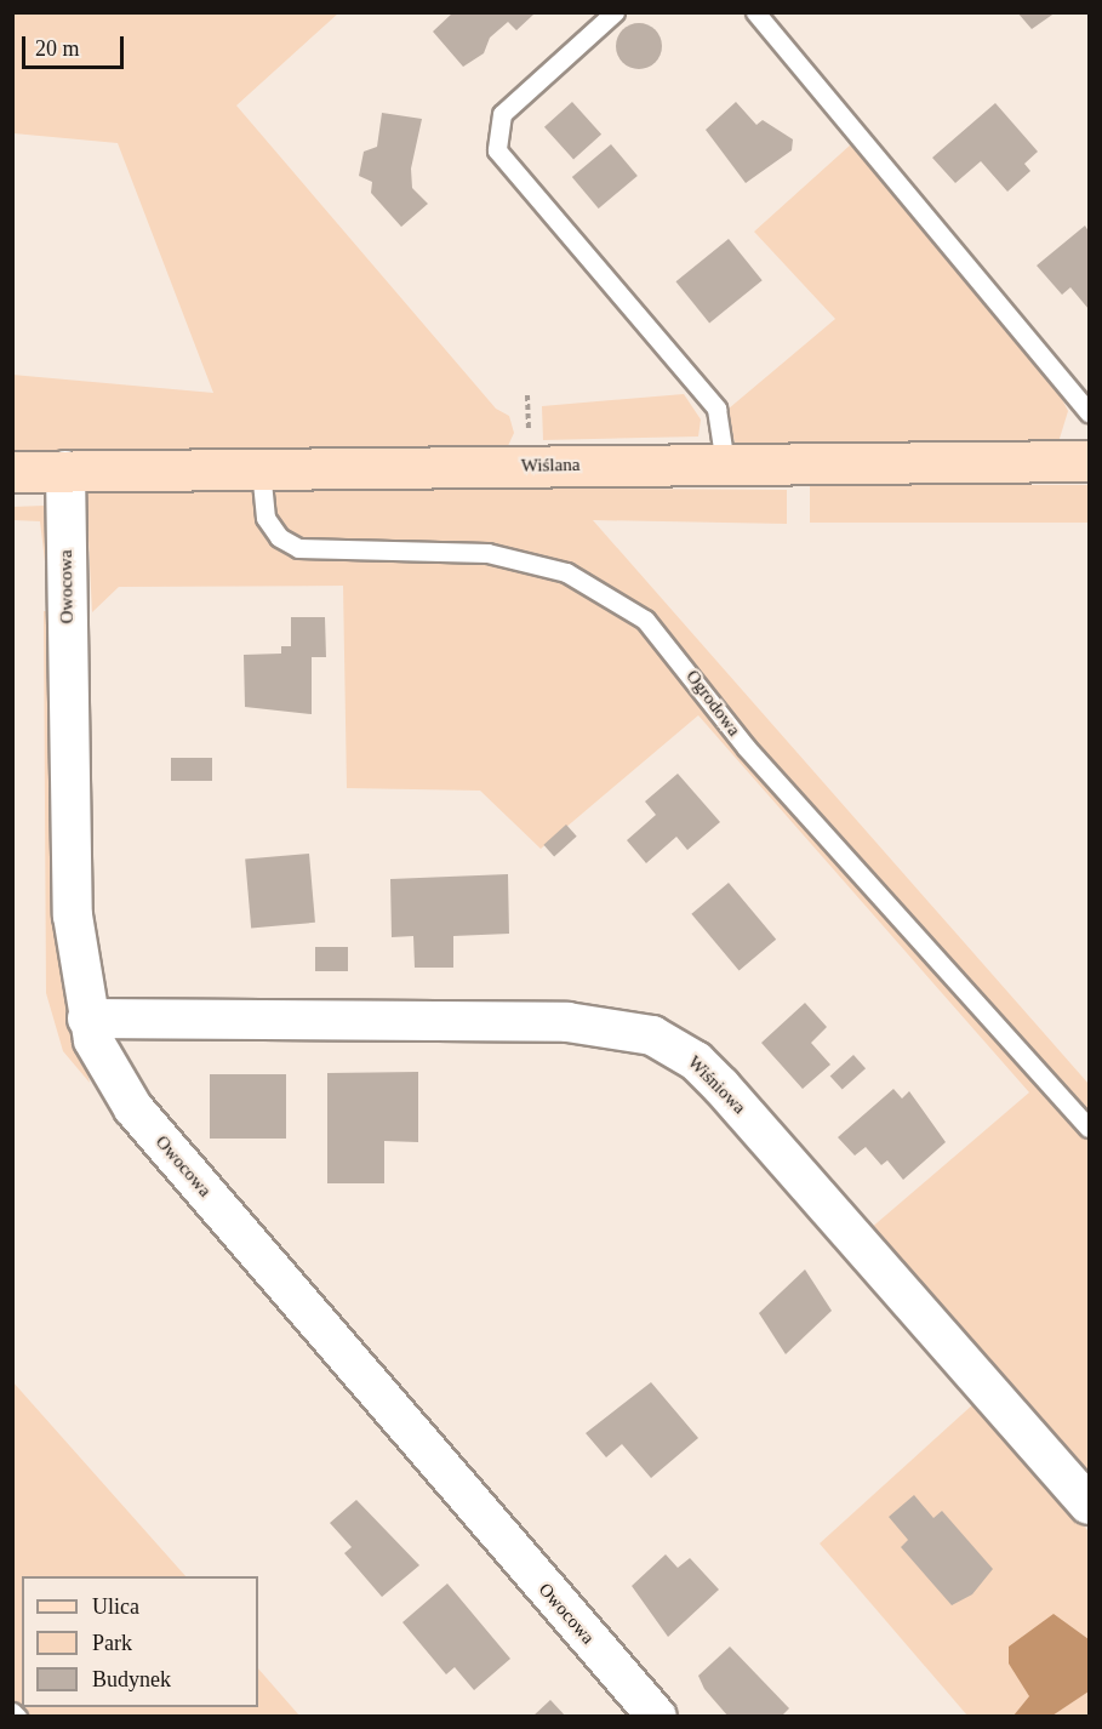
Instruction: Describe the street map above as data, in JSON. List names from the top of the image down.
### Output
{
  "streets": {
    "main road": ["Wiślana"],
    "street": ["Owocowa", "Wiśniowa"],
    "lane": ["Ogrodowa"]
  },
  "crossings": [
    ["Wiślana", "Owocowa"],
    ["Wiślana", "Ogrodowa"],
    ["Owocowa", "Wiśniowa"]
  ],
  "legend": ["Ulica", "Park", "Budynek"],
  "scale_bar": "20 m"
}
